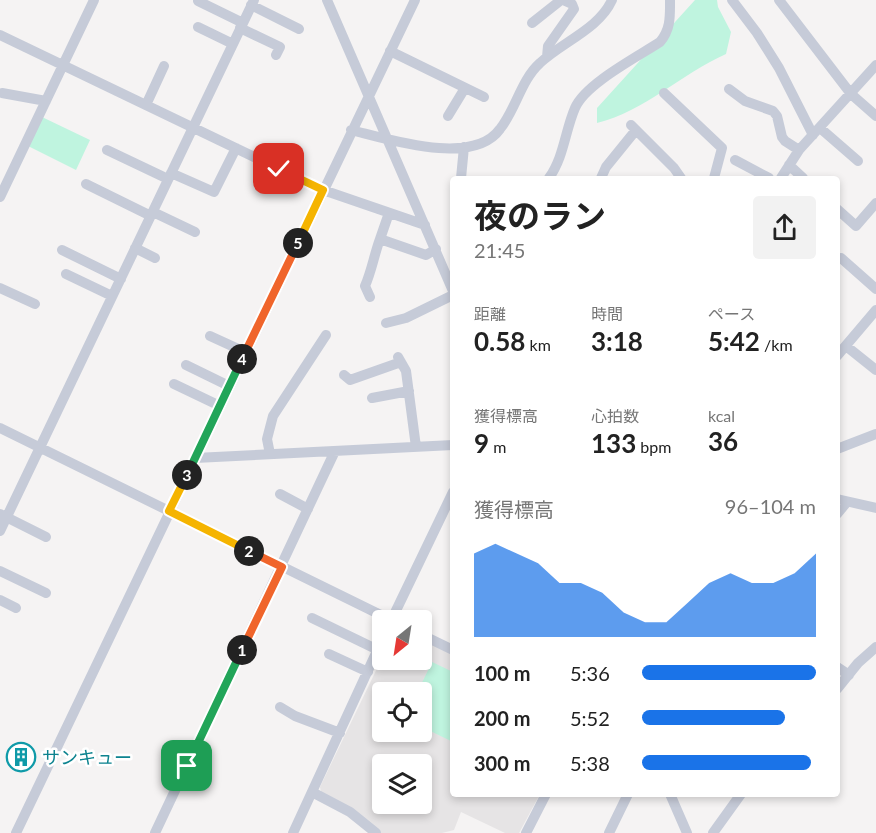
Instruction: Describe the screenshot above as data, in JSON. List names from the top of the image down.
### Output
{
  "places": {
    "building": ["サンキュー"]
  },
  "north": "bottom left",
  "page": {
    "heading": ["夜のラン", "21:45"],
    "pins": [
      "5",
      "4",
      "3",
      "2",
      "1"
    ],
    "stats": [
      ["距離", "0.58 km"],
      ["時間", "3:18"],
      ["ペース", "5:42 /km"],
      ["獲得標高", "9 m"],
      ["心拍数", "133 bpm"],
      ["kcal", "36"]
    ],
    "chart": ["獲得標高", "96–104 m"],
    "list": [
      {
        "name": "100 m",
        "note": "5:36"
      },
      {
        "name": "200 m",
        "note": "5:52"
      },
      {
        "name": "300 m",
        "note": "5:38"
      }
    ]
  }
}
